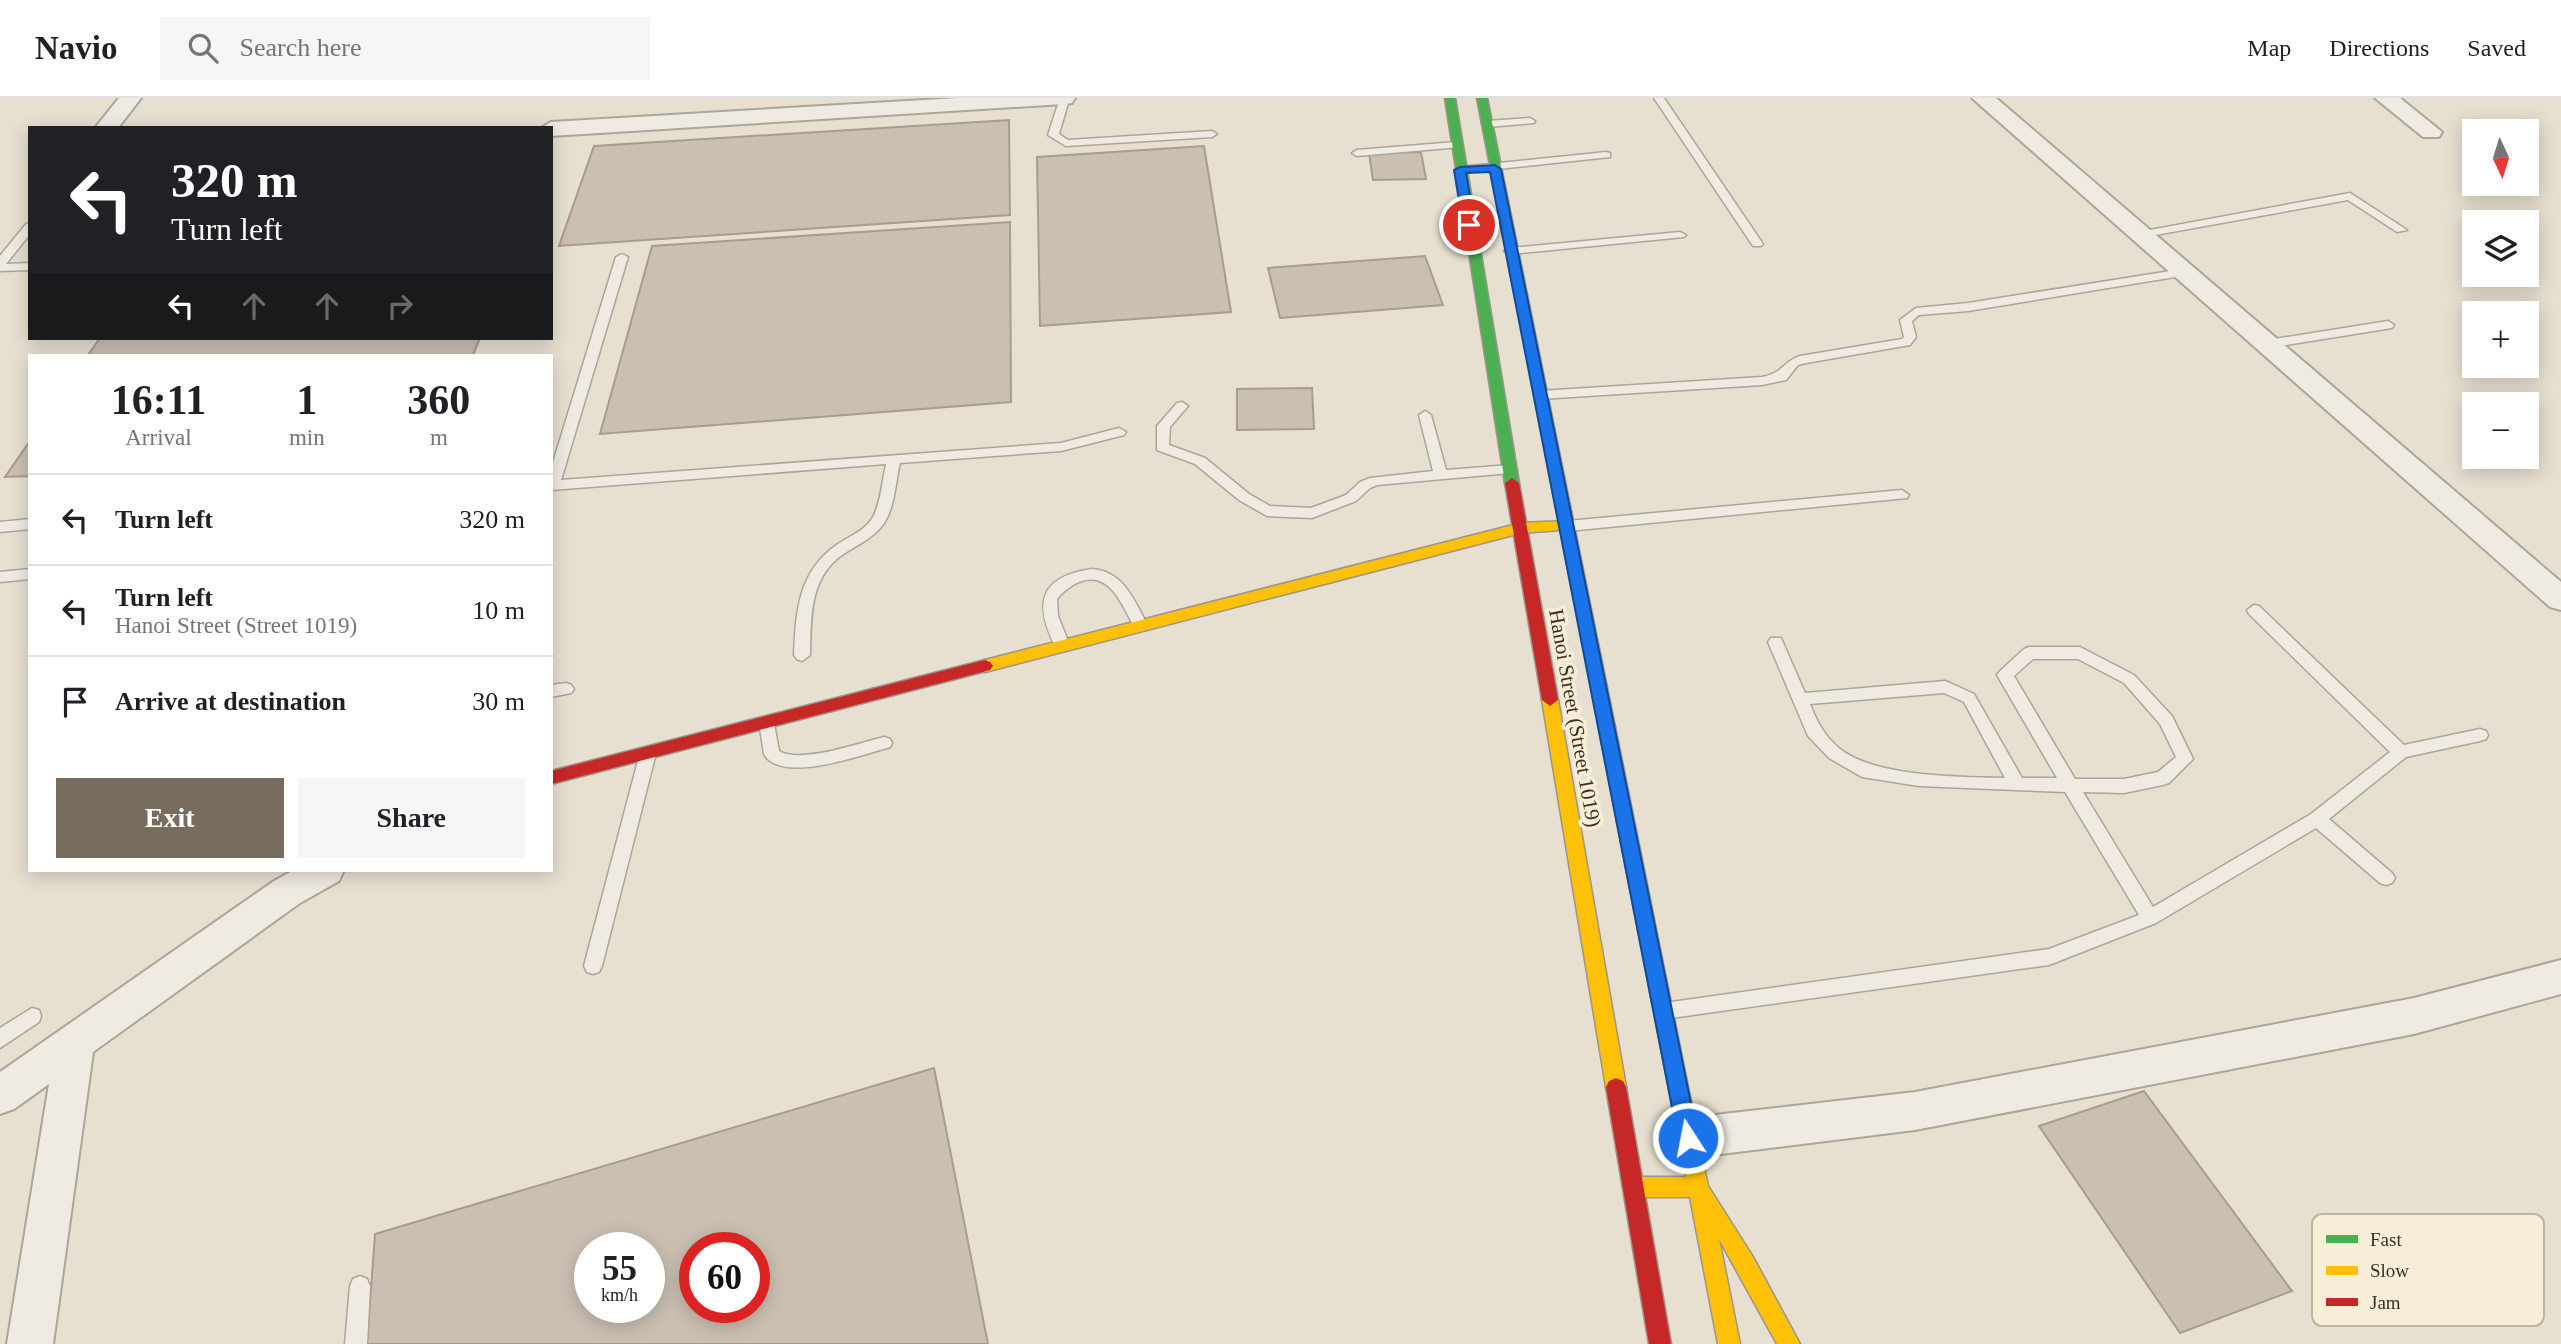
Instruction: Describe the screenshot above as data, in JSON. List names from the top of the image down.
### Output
{
  "streets": {
    "main road": ["Hanoi Street (Street 1019)"]
  },
  "legend": ["Fast", "Slow", "Jam"],
  "north": "bottom",
  "page": {
    "header": "Navio",
    "search": "Search here",
    "nav": ["Map", "Directions", "Saved"],
    "map_buttons": ["+", "−"],
    "turn": ["320 m", "Turn left"],
    "eta": [
      "16:11",
      "Arrival",
      "1",
      "min",
      "360",
      "m"
    ],
    "list": [
      {
        "name": "Turn left",
        "value": "320 m"
      },
      {
        "name": "Turn left",
        "note": "Hanoi Street (Street 1019)",
        "value": "10 m"
      },
      {
        "name": "Arrive at destination",
        "value": "30 m"
      }
    ],
    "buttons": ["Exit", "Share"],
    "speed": "55 km/h",
    "limit": "60"
  }
}
